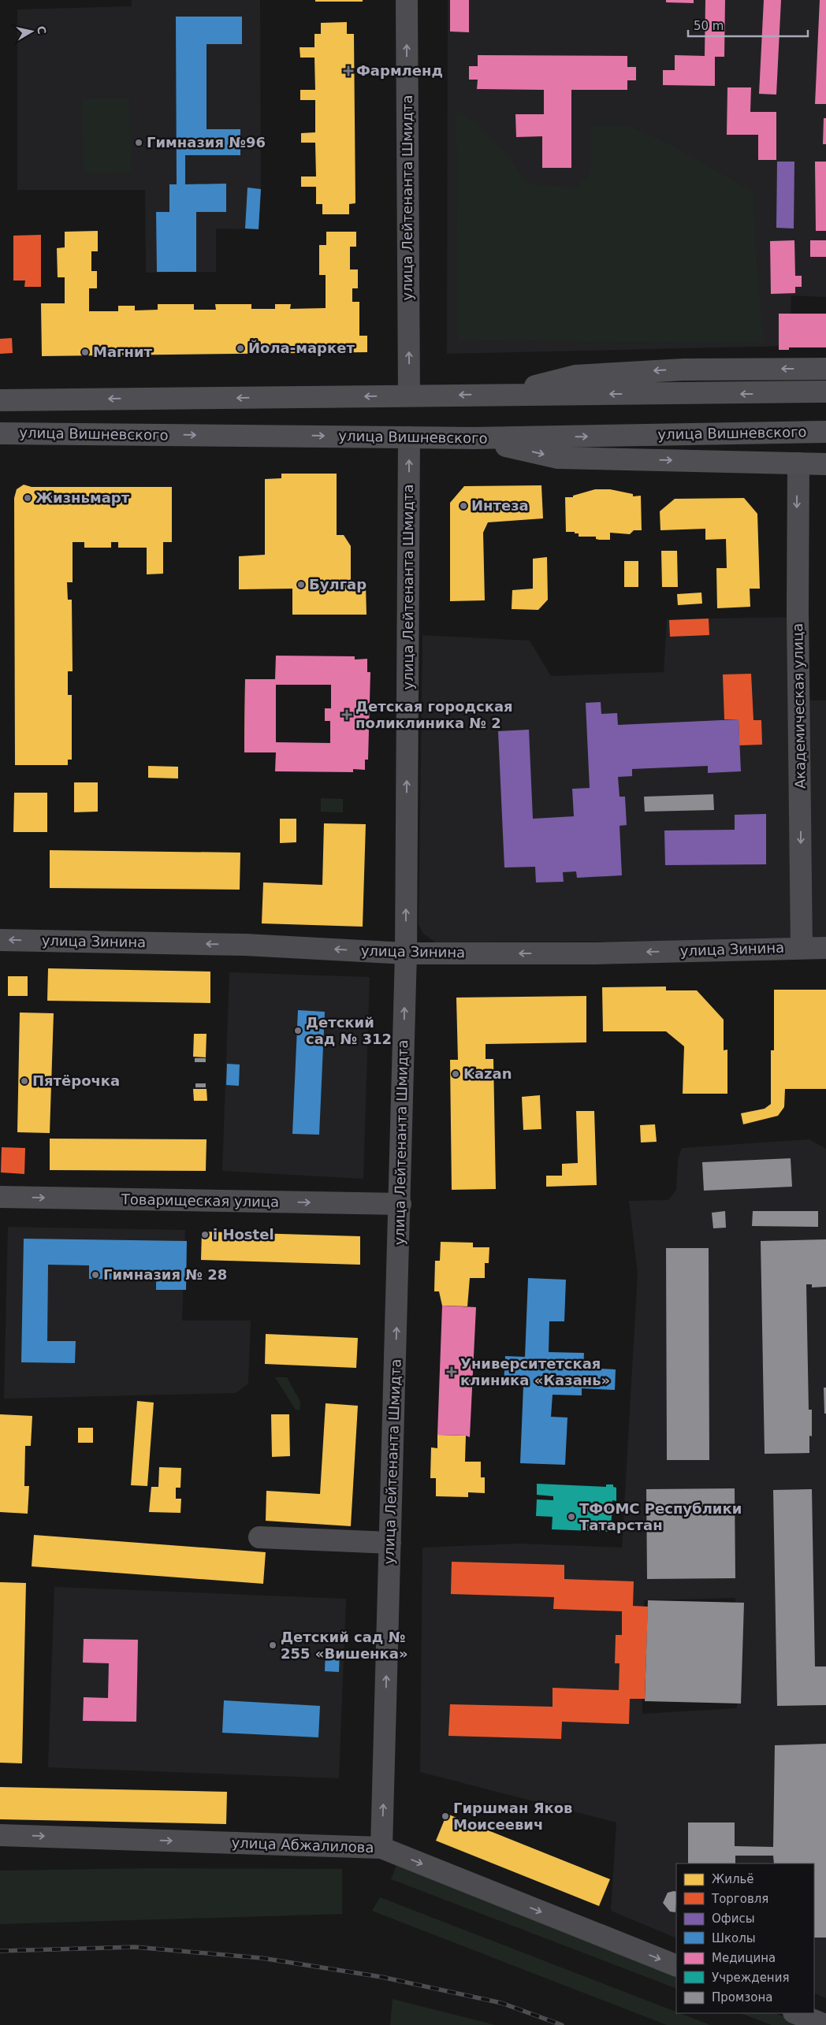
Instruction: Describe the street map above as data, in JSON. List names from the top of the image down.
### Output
{
  "streets": {
    "main road": ["улица Вишневского"],
    "street": [
      "улица Лейтенанта Шмидта",
      "Академическая улица",
      "улица Зинина",
      "Товарищеская улица",
      "улица Абжалилова"
    ]
  },
  "crossings": [
    ["улица Лейтенанта Шмидта", "улица Вишневского"],
    ["улица Лейтенанта Шмидта", "улица Зинина"],
    ["улица Лейтенанта Шмидта", "Товарищеская улица"],
    ["улица Лейтенанта Шмидта", "улица Абжалилова"],
    ["Академическая улица", "улица Зинина"]
  ],
  "one_way": [
    "улица Лейтенанта Шмидта",
    "Академическая улица",
    "улица Зинина",
    "Товарищеская улица",
    "улица Абжалилова"
  ],
  "places": {
    "health": ["Фармленд", "Детская городская поликлиника № 2", "Университетская клиника «Казань»"],
    "other": [
      "Гимназия №96",
      "Йола-маркет",
      "Магнит",
      "Жизньмарт",
      "Интеза",
      "Булгар",
      "Детский сад № 312",
      "Kazan",
      "Пятёрочка",
      "i Hostel",
      "Гимназия № 28",
      "ТФОМС Республики Татарстан",
      "Детский сад № 255 «Вишенка»",
      "Гиршман Яков Моисеевич"
    ]
  },
  "legend": [
    "Жильё",
    "Торговля",
    "Офисы",
    "Школы",
    "Медицина",
    "Учреждения",
    "Промзона"
  ],
  "scale_bar": "50 m",
  "north": "right"
}
